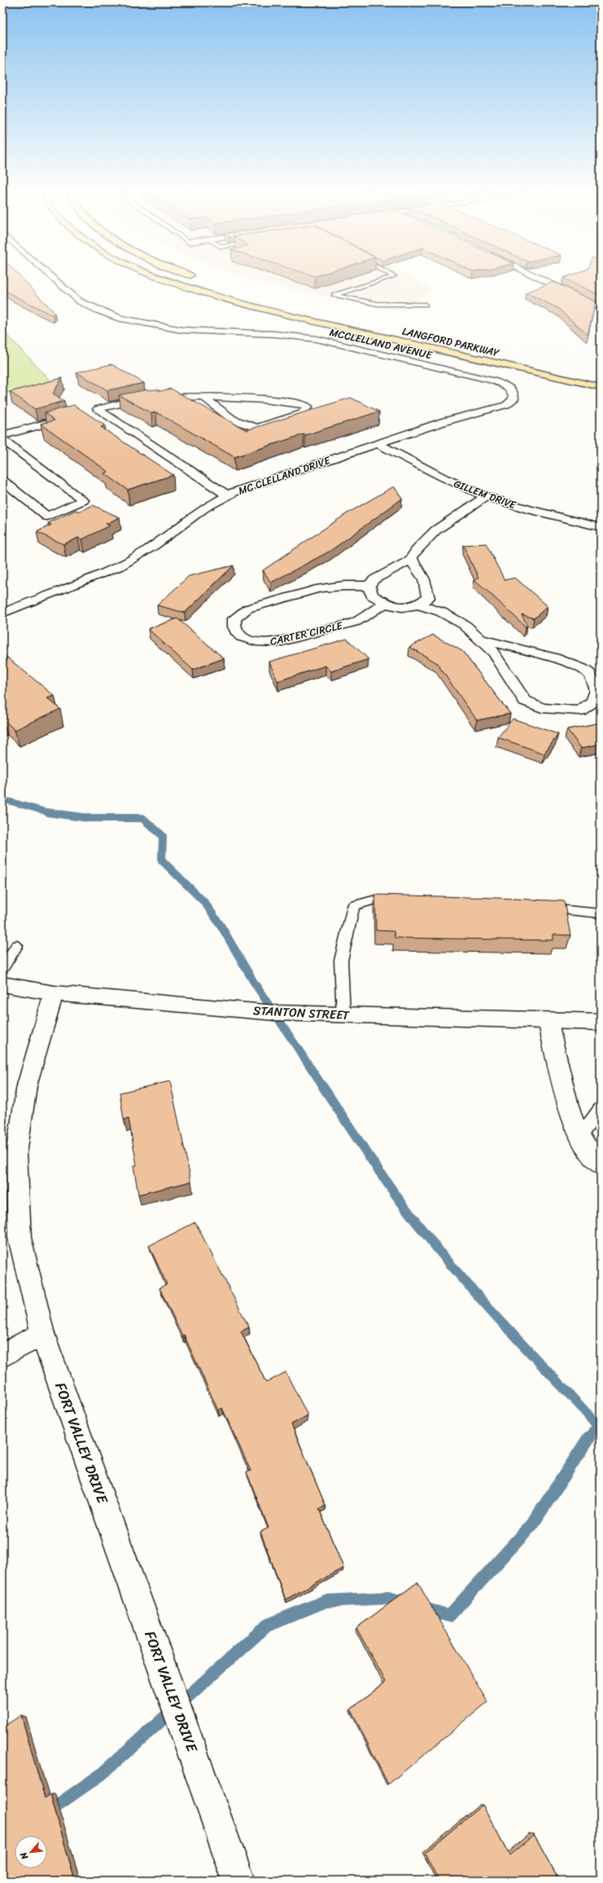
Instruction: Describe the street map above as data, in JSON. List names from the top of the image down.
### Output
{
  "streets": {
    "highway": ["LANGFORD PARKWAY"],
    "street": [
      "MCCLELLAND AVENUE",
      "MC CLELLAND DRIVE",
      "GILLEM DRIVE",
      "CARTER CIRCLE",
      "STANTON STREET",
      "FORT VALLEY DRIVE"
    ]
  },
  "crossings": [
    ["MCCLELLAND AVENUE", "MC CLELLAND DRIVE"],
    ["MC CLELLAND DRIVE", "GILLEM DRIVE"],
    ["STANTON STREET", "FORT VALLEY DRIVE"]
  ],
  "north": "bottom left"
}
